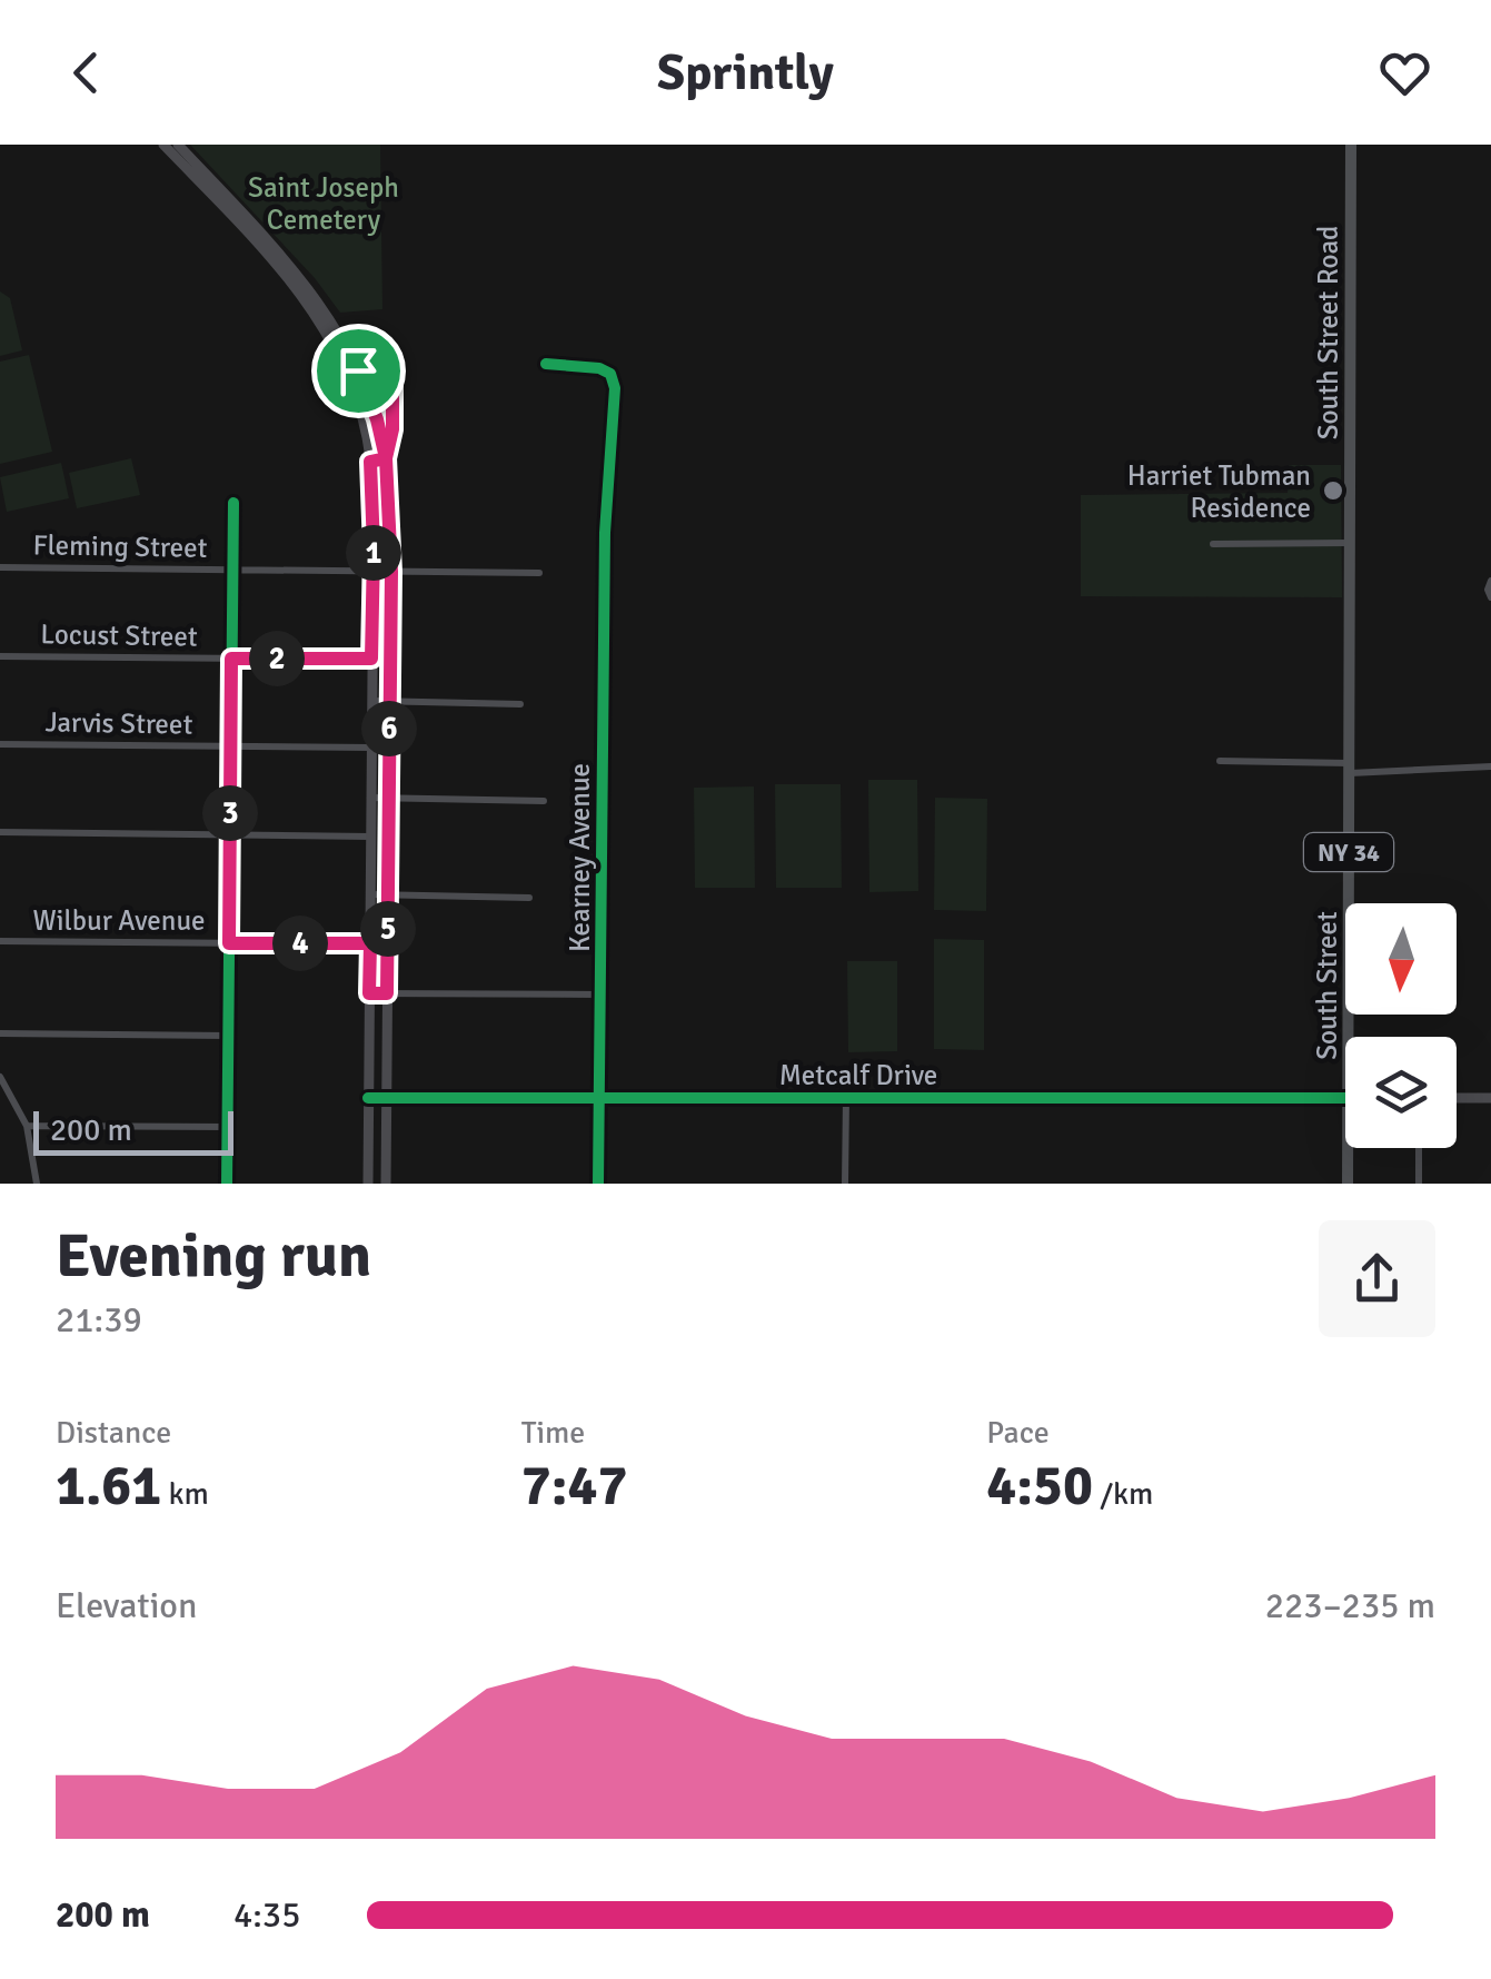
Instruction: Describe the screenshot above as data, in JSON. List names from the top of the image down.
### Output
{
  "streets": {
    "main road": [
      "South Street Road",
      "NY 34",
      "South Street",
      "Metcalf Drive"
    ],
    "street": [
      "Fleming Street",
      "Locust Street",
      "Jarvis Street",
      "Kearney Avenue",
      "Wilbur Avenue"
    ]
  },
  "crossings": [
    ["South Street Road", "South Street"],
    ["Kearney Avenue", "Metcalf Drive"]
  ],
  "parks": ["Saint Joseph Cemetery"],
  "places": ["Harriet Tubman Residence"],
  "scale_bar": "200 m",
  "north": "bottom",
  "page": {
    "header": "Sprintly",
    "pins": [
      "1",
      "2",
      "6",
      "3",
      "5",
      "4"
    ],
    "scale": "200 m",
    "heading": ["Evening run", "21:39"],
    "stats": [
      ["Distance", "1.61 km"],
      ["Time", "7:47"],
      ["Pace", "4:50 /km"]
    ],
    "chart": ["Elevation", "223–235 m"],
    "list": [
      {
        "name": "200 m",
        "note": "4:35"
      }
    ]
  }
}
